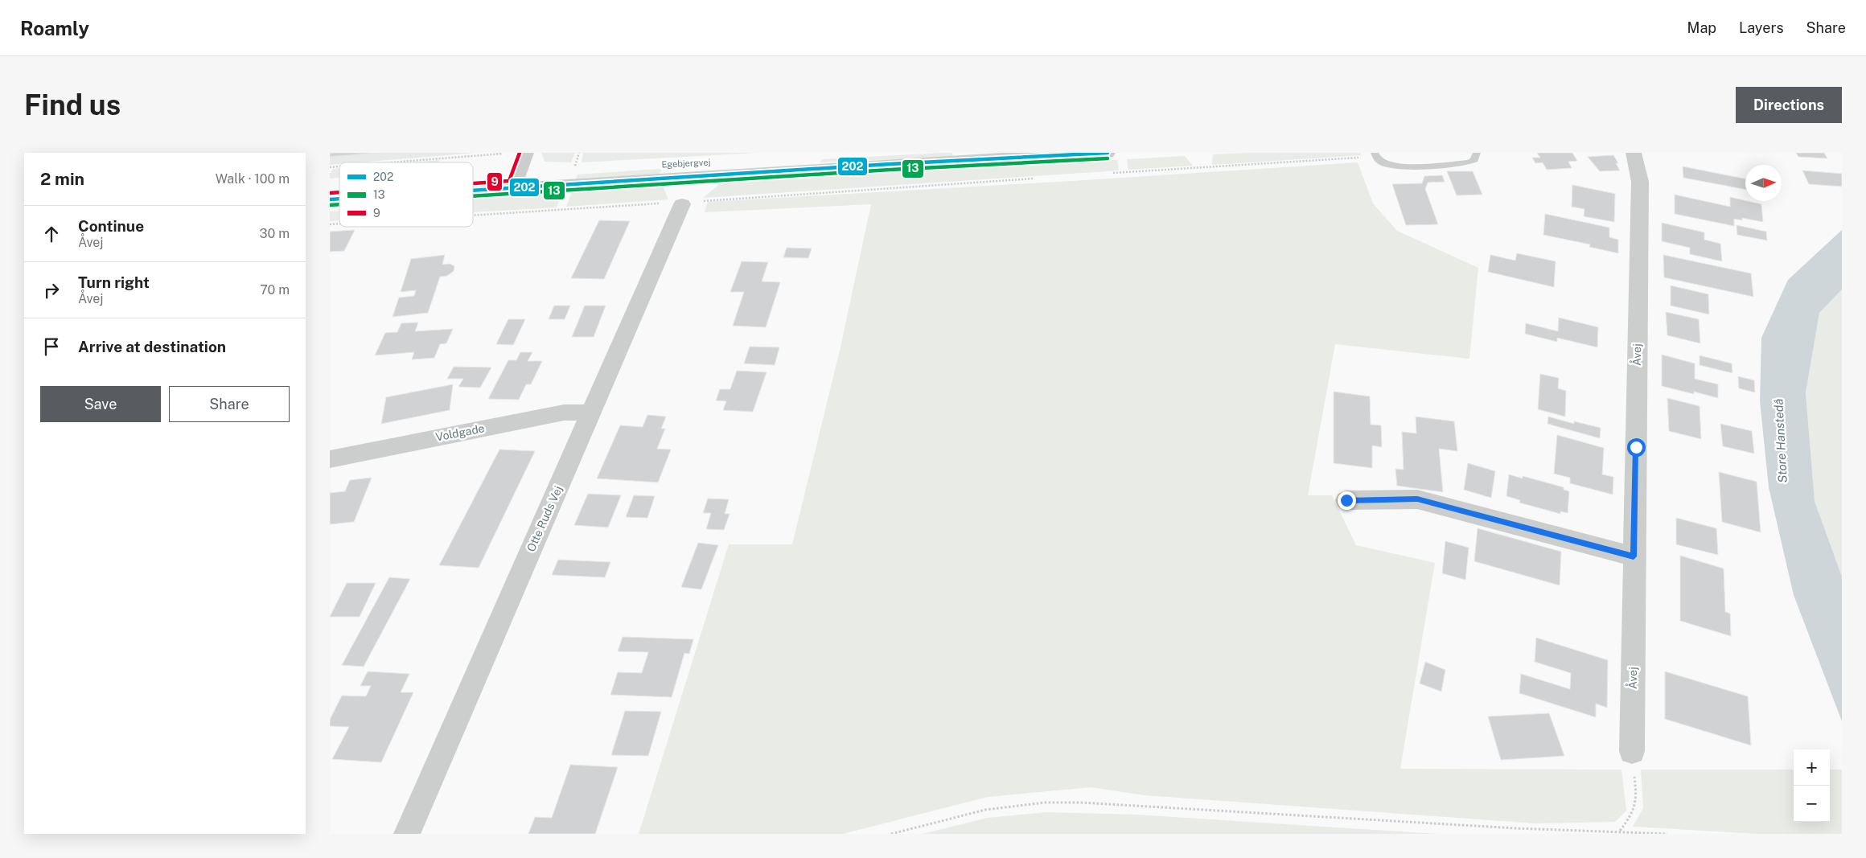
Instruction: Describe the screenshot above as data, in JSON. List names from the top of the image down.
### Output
{
  "streets": {
    "street": [
      "Egebjergvej",
      "Åvej",
      "Voldgade",
      "Otte Ruds Vej"
    ]
  },
  "crossings": [
    ["Voldgade", "Otte Ruds Vej"]
  ],
  "water": ["Store Hanstedå"],
  "lines": ["transit line 202", "transit line 9", "transit line 13"],
  "legend": ["202", "13", "9"],
  "north": "right",
  "page": {
    "header": "Roamly",
    "nav": ["Map", "Layers", "Share"],
    "buttons": [
      "Directions",
      ["Save", "Share"]
    ],
    "title": "Find us",
    "heading": ["2 min", "Walk · 100 m"],
    "list": [
      ["Continue", "Åvej", "30 m"],
      ["Turn right", "Åvej", "70 m"],
      "Arrive at destination"
    ],
    "map_buttons": ["+", "−"]
  }
}
